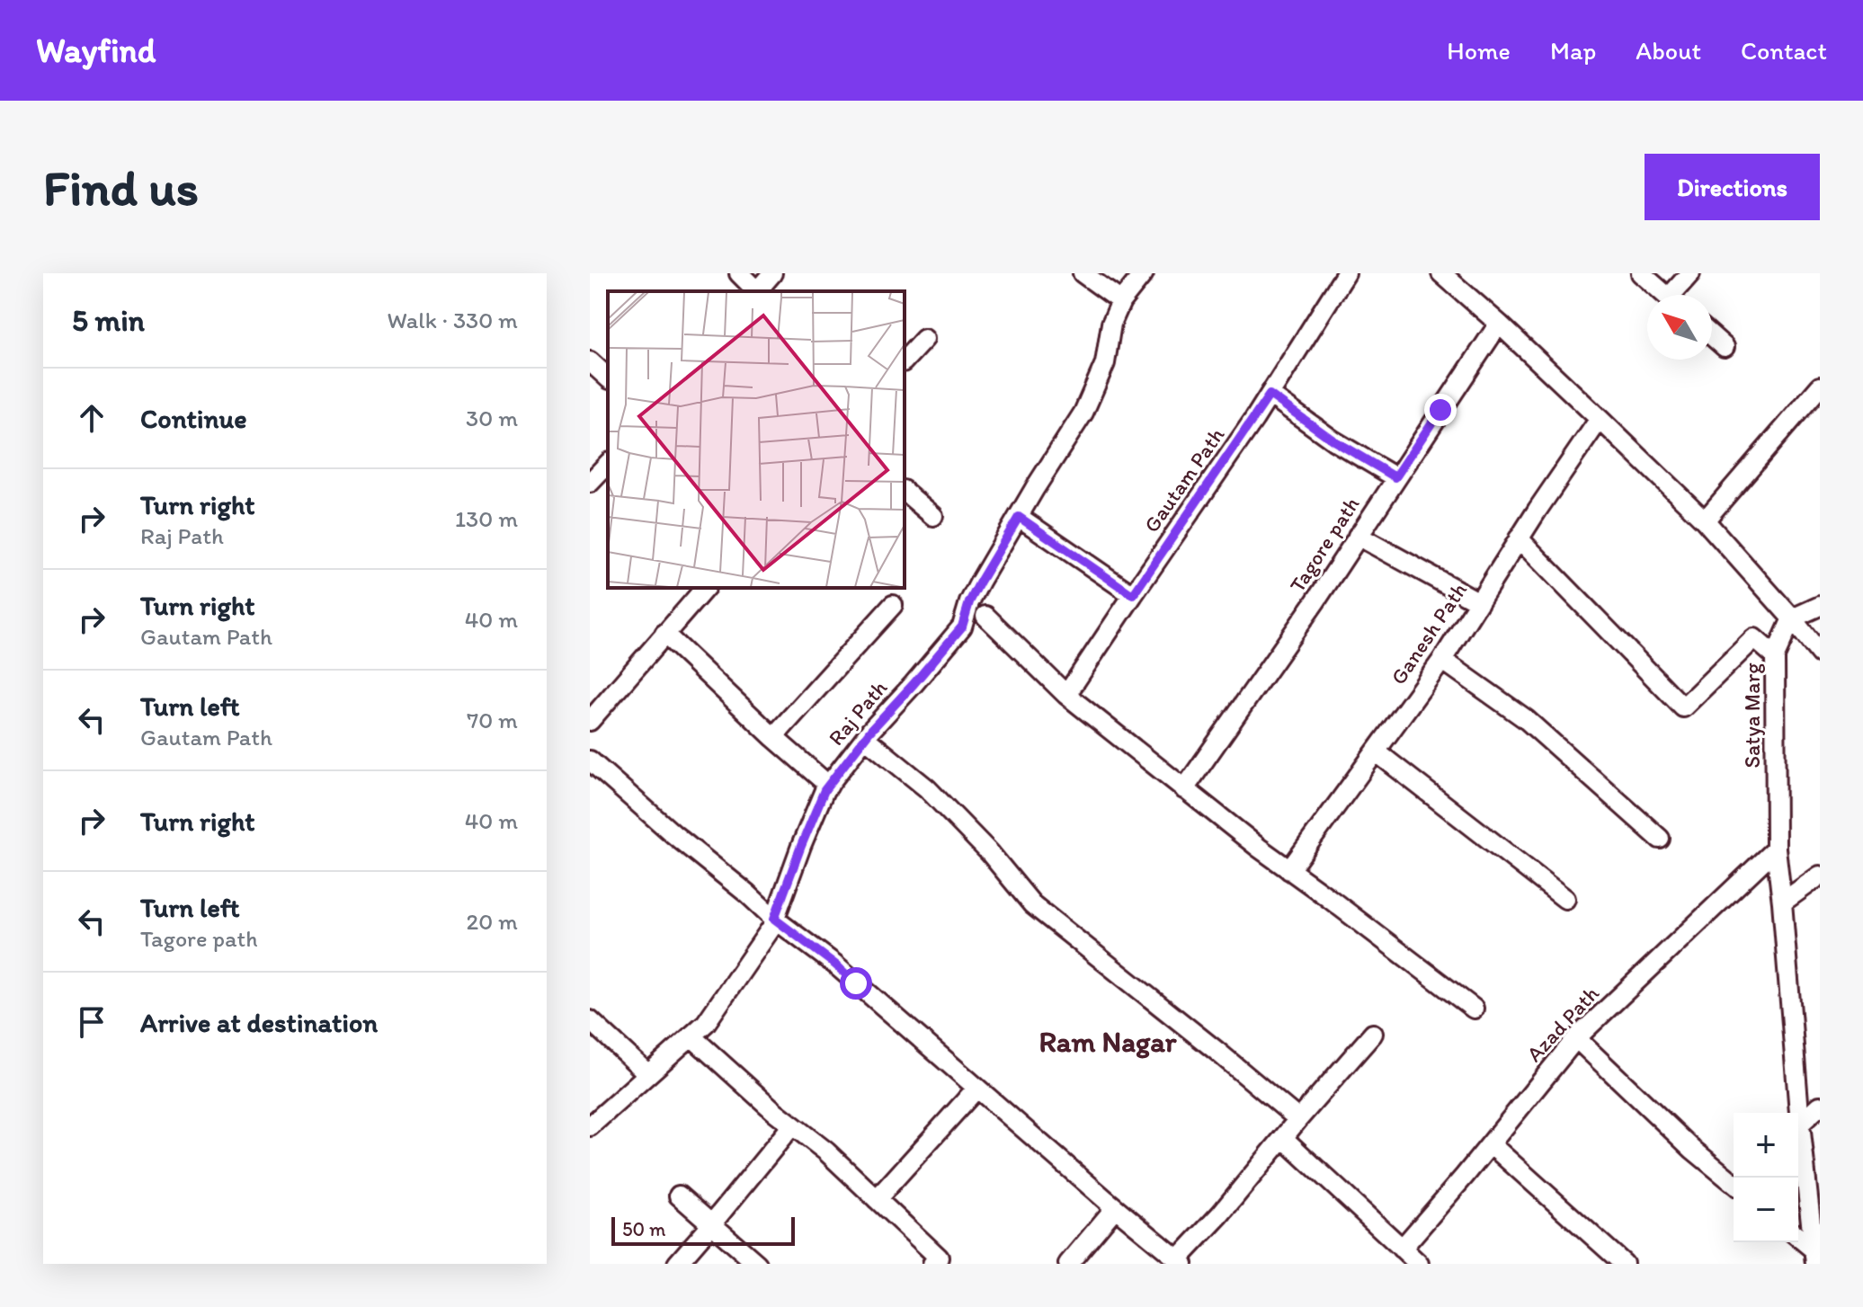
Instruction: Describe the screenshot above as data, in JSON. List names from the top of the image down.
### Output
{
  "streets": {
    "street": [
      "Gautam Path",
      "Tagore path",
      "Ganesh Path",
      "Raj Path",
      "Satya Marg",
      "Azad Path"
    ]
  },
  "crossings": [
    ["Satya Marg", "Azad Path"]
  ],
  "districts": ["Ram Nagar"],
  "scale_bar": "50 m",
  "north": "top left",
  "page": {
    "header": "Wayfind",
    "nav": [
      "Home",
      "Map",
      "About",
      "Contact"
    ],
    "buttons": "Directions",
    "title": "Find us",
    "heading": ["5 min", "Walk · 330 m"],
    "list": [
      ["Continue", "30 m"],
      ["Turn right", "Raj Path", "130 m"],
      ["Turn right", "Gautam Path", "40 m"],
      ["Turn left", "Gautam Path", "70 m"],
      ["Turn right", "40 m"],
      ["Turn left", "Tagore path", "20 m"],
      "Arrive at destination"
    ],
    "map_buttons": ["+", "−"],
    "scale": "50 m"
  }
}
